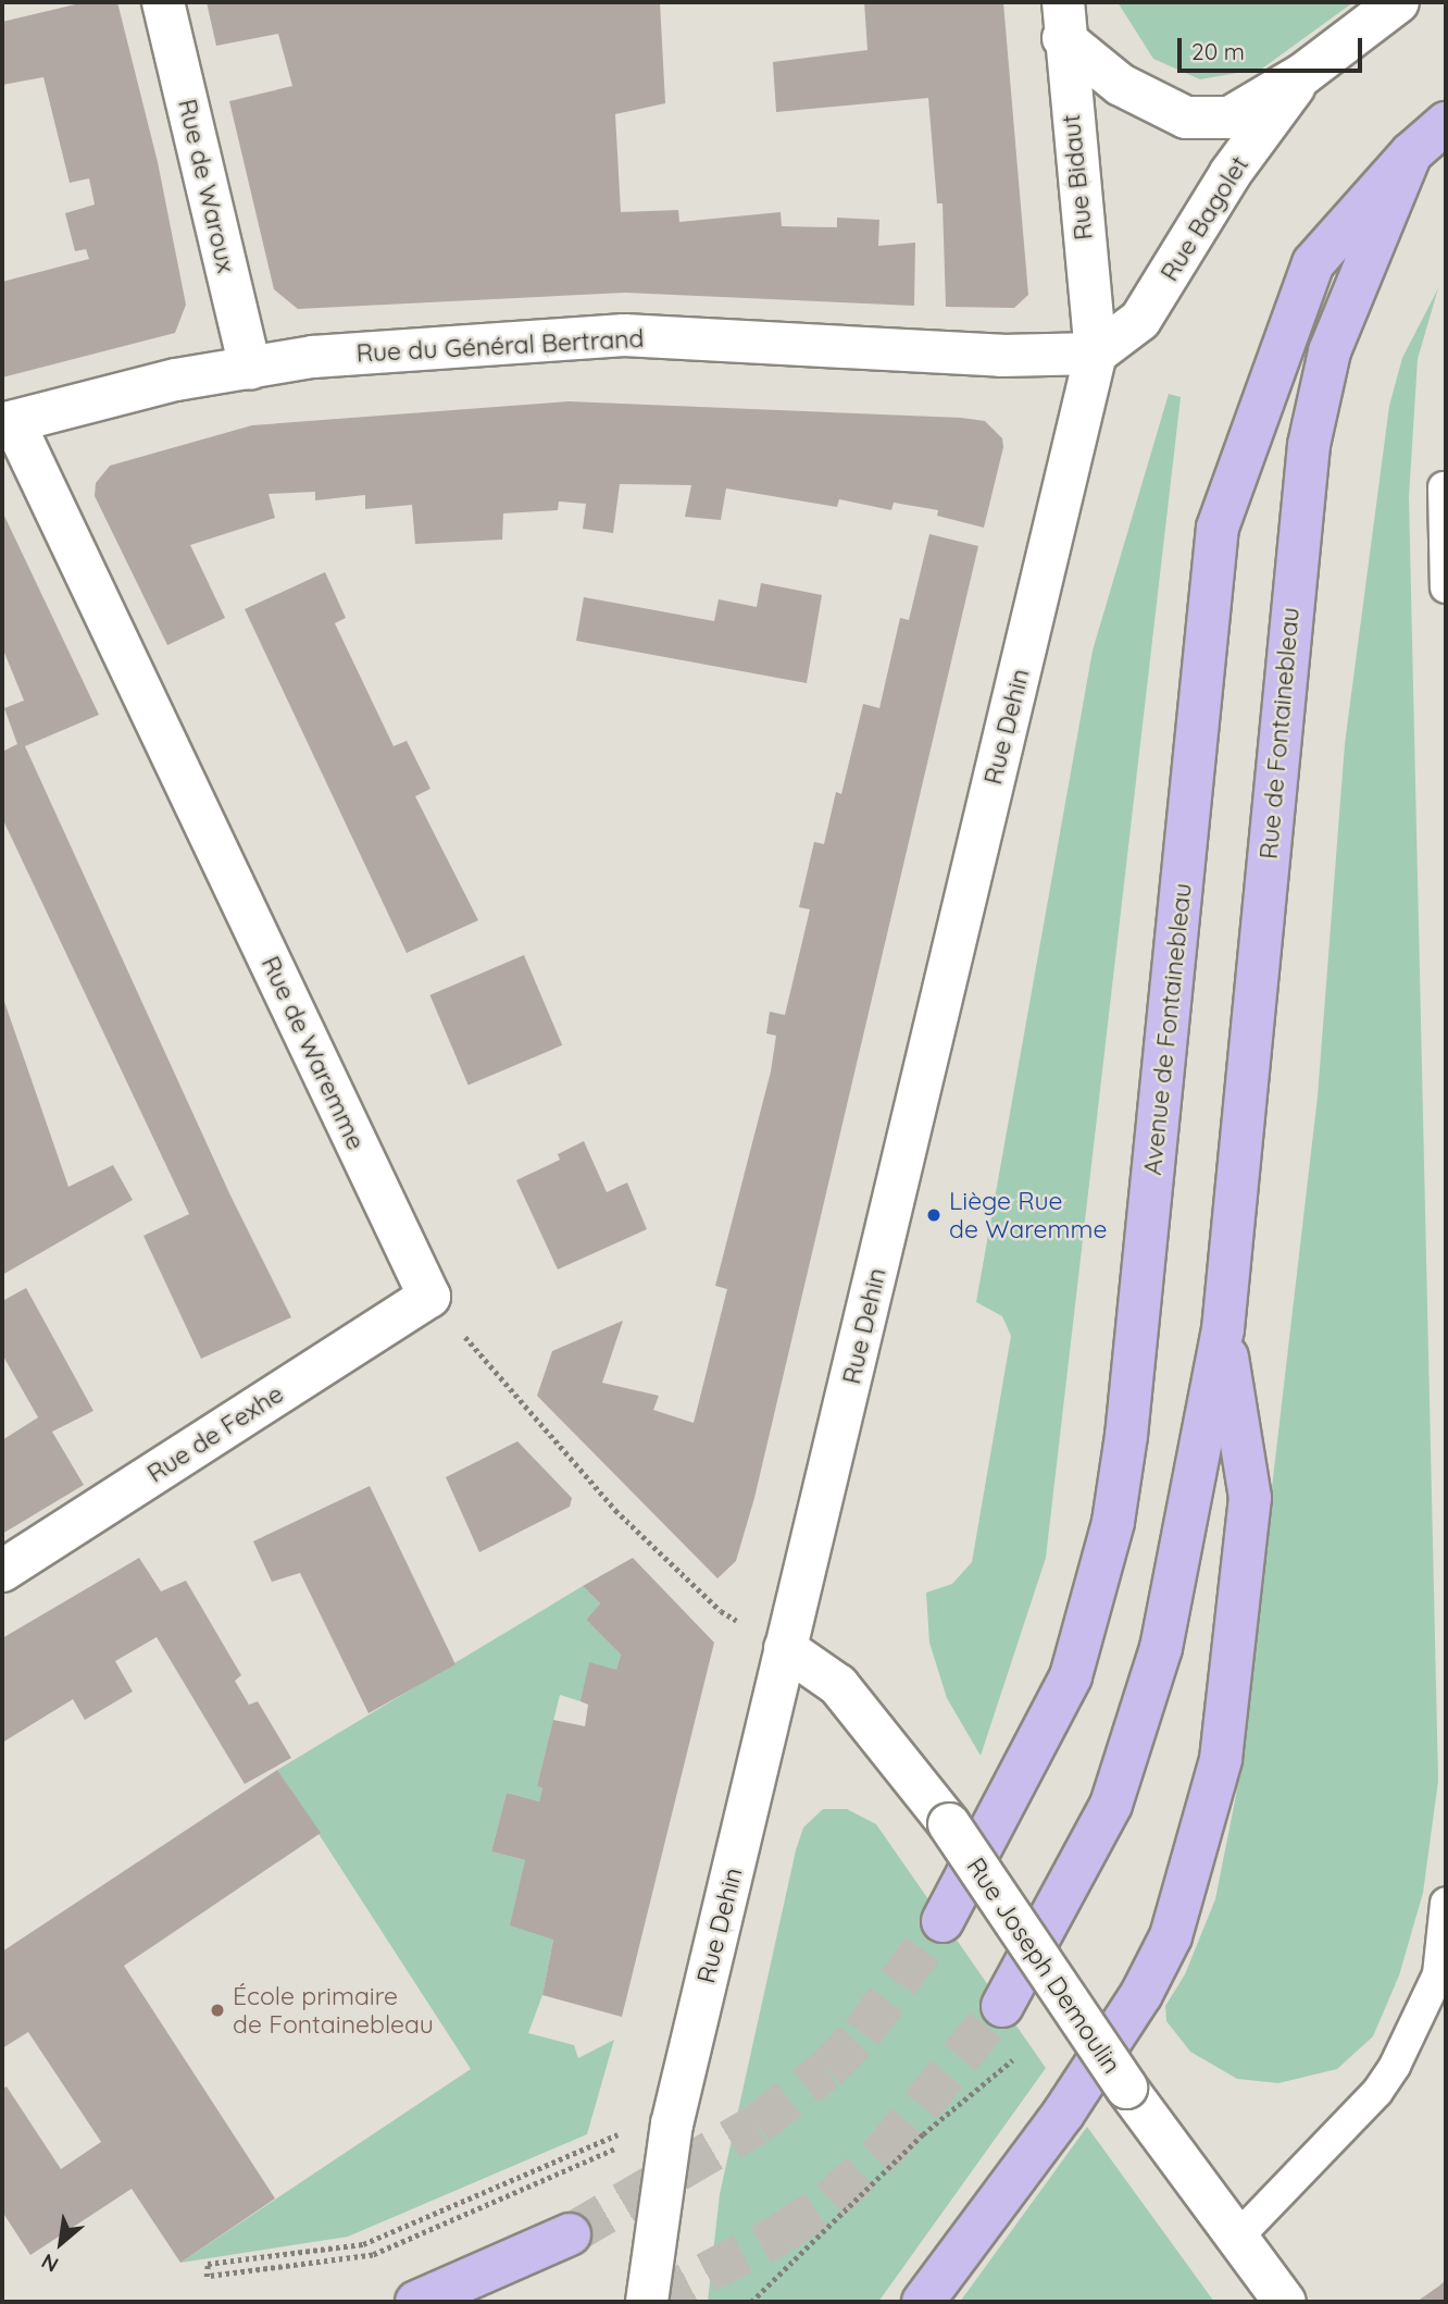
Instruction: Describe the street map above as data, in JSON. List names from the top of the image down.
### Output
{
  "streets": {
    "main road": ["Rue de Fontainebleau", "Avenue de Fontainebleau"],
    "street": [
      "Rue Bidaut",
      "Rue de Waroux",
      "Rue Bagolet",
      "Rue du Général Bertrand",
      "Rue Dehin",
      "Rue de Waremme",
      "Rue de Fexhe",
      "Rue Joseph Demoulin"
    ]
  },
  "crossings": [
    ["Rue Bidaut", "Rue Bagolet"],
    ["Rue Bidaut", "Rue du Général Bertrand"],
    ["Rue Bidaut", "Rue Dehin"],
    ["Rue de Waroux", "Rue du Général Bertrand"],
    ["Rue Bagolet", "Rue du Général Bertrand"],
    ["Rue Bagolet", "Rue Dehin"],
    ["Rue du Général Bertrand", "Rue Dehin"],
    ["Rue du Général Bertrand", "Rue de Waremme"],
    ["Rue Dehin", "Rue Joseph Demoulin"],
    ["Rue de Fontainebleau", "Avenue de Fontainebleau"],
    ["Rue de Waremme", "Rue de Fexhe"]
  ],
  "places": ["Liège Rue de Waremme", "École primaire de Fontainebleau"],
  "scale_bar": "20 m",
  "north": "bottom left"
}
